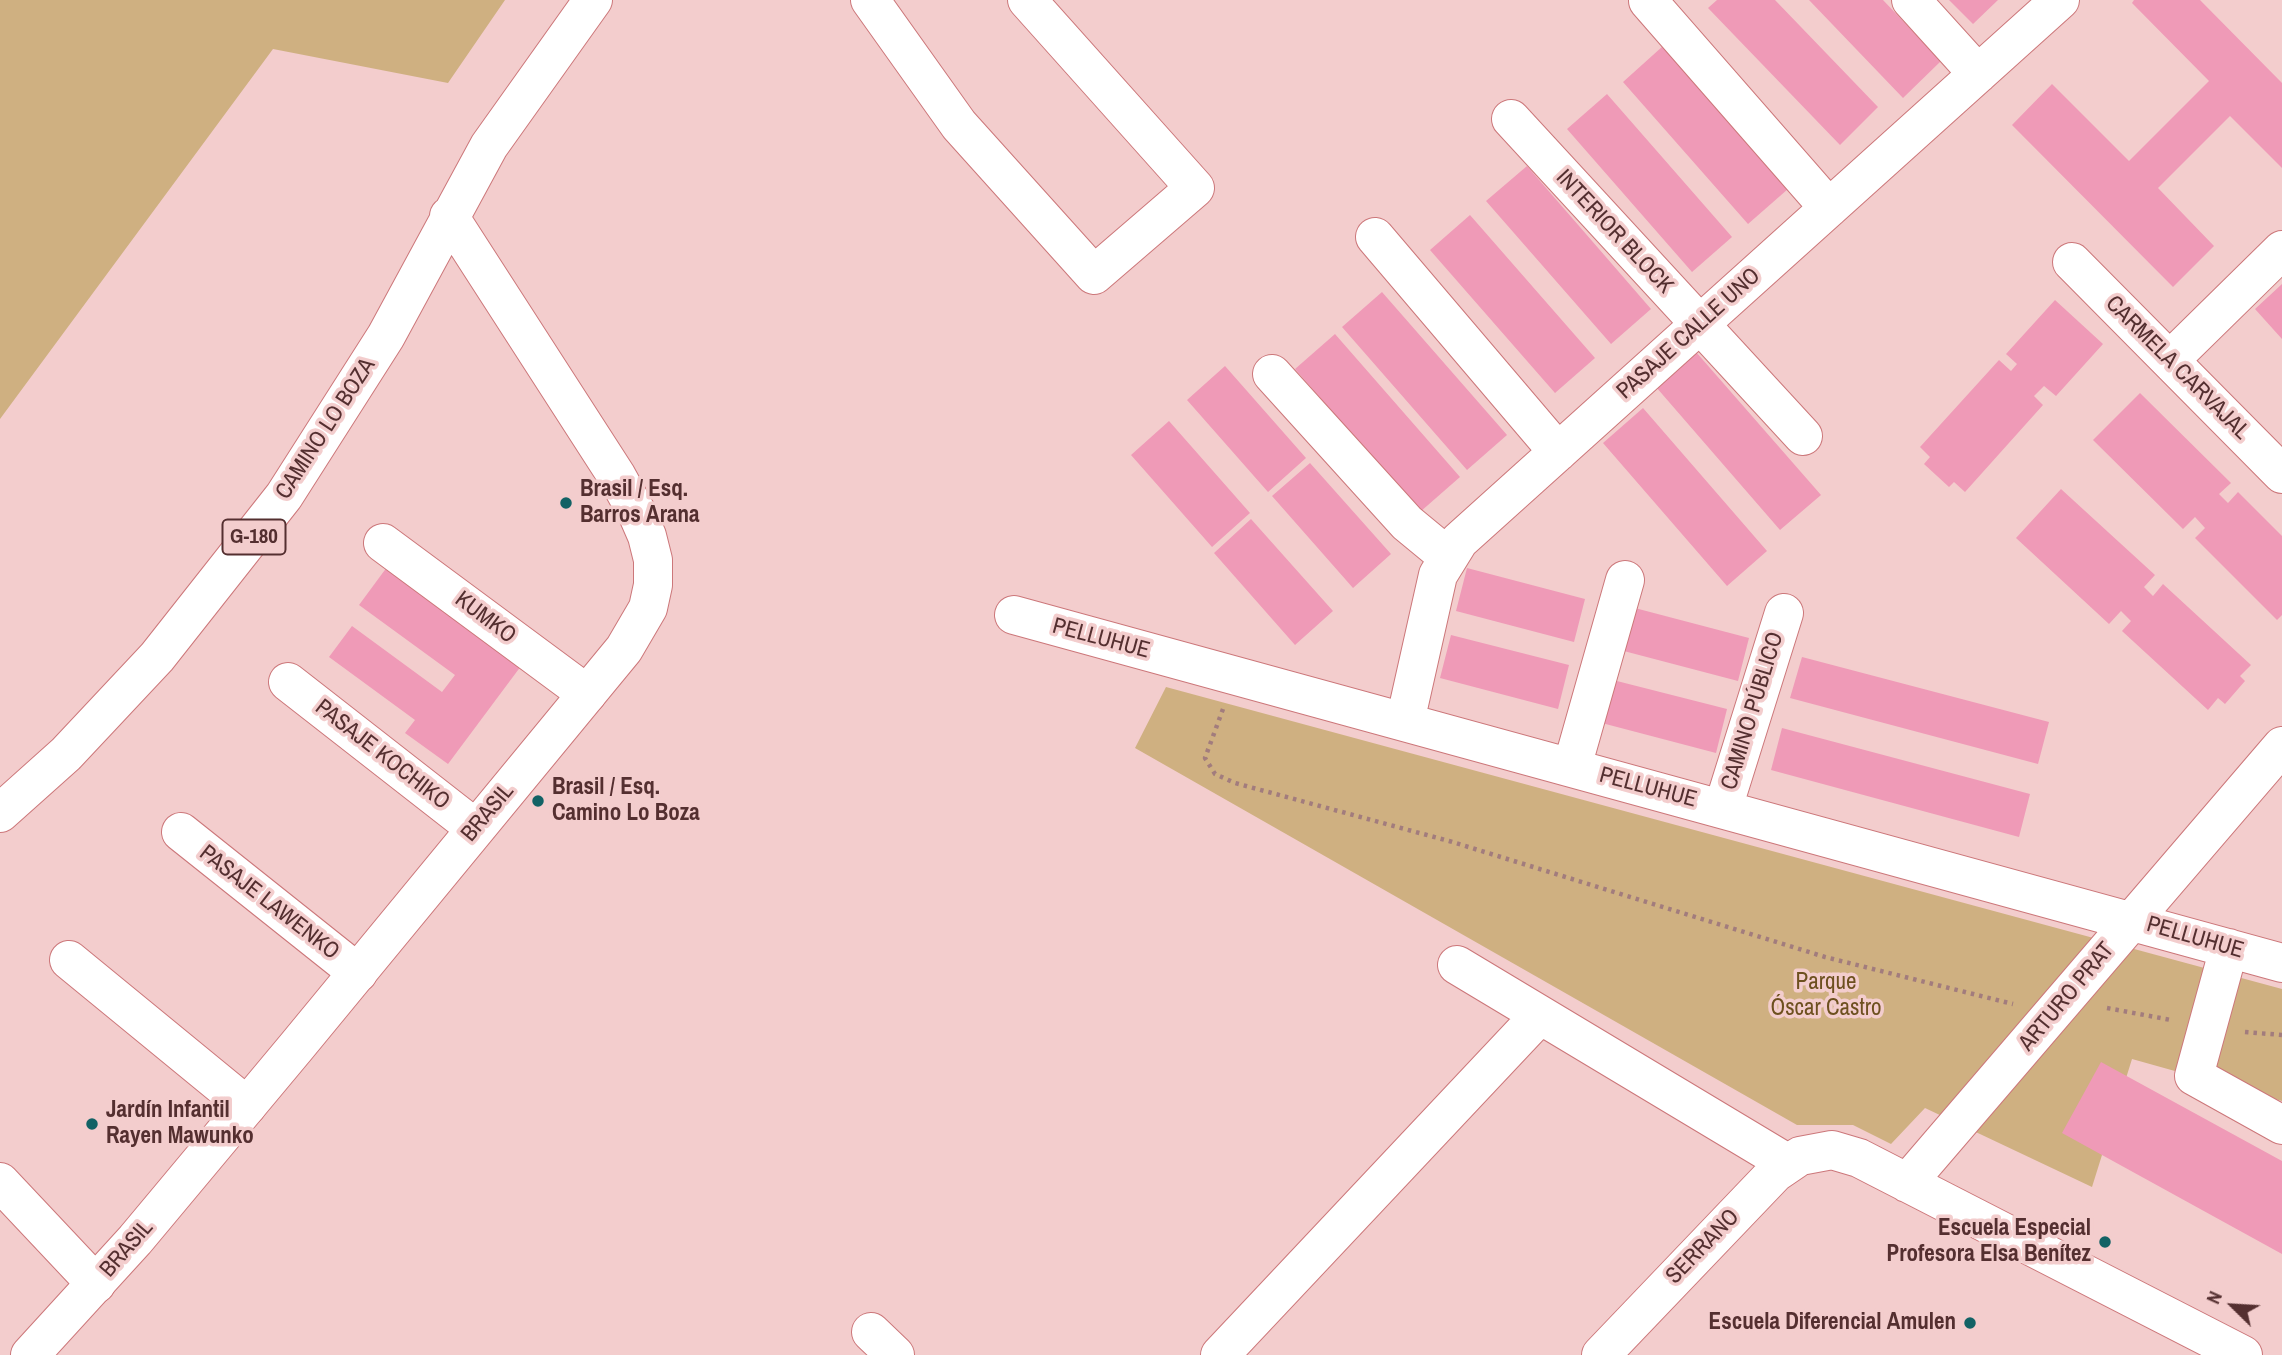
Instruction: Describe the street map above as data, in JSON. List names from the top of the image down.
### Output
{
  "streets": {
    "street": [
      "INTERIOR BLOCK",
      "PASAJE CALLE UNO",
      "CARMELA CARVAJAL",
      "CAMINO LO BOZA",
      "G-180",
      "KUMKO",
      "PELLUHUE",
      "CAMINO PÚBLICO",
      "PASAJE KOCHIKO",
      "BRASIL",
      "PASAJE LAWENKO",
      "ARTURO PRAT",
      "SERRANO"
    ]
  },
  "crossings": [
    ["INTERIOR BLOCK", "PASAJE CALLE UNO"],
    ["PASAJE CALLE UNO", "PELLUHUE"],
    ["CAMINO LO BOZA", "BRASIL"],
    ["KUMKO", "BRASIL"],
    ["PELLUHUE", "CAMINO PÚBLICO"],
    ["PELLUHUE", "ARTURO PRAT"],
    ["PASAJE KOCHIKO", "BRASIL"],
    ["BRASIL", "PASAJE LAWENKO"]
  ],
  "parks": ["Parque Óscar Castro"],
  "places": [
    "Brasil / Esq. Barros Arana",
    "Brasil / Esq. Camino Lo Boza",
    "Jardín Infantil Rayen Mawunko",
    "Escuela Especial Profesora Elsa Benítez",
    "Escuela Diferencial Amulen"
  ],
  "north": "top left"
}
